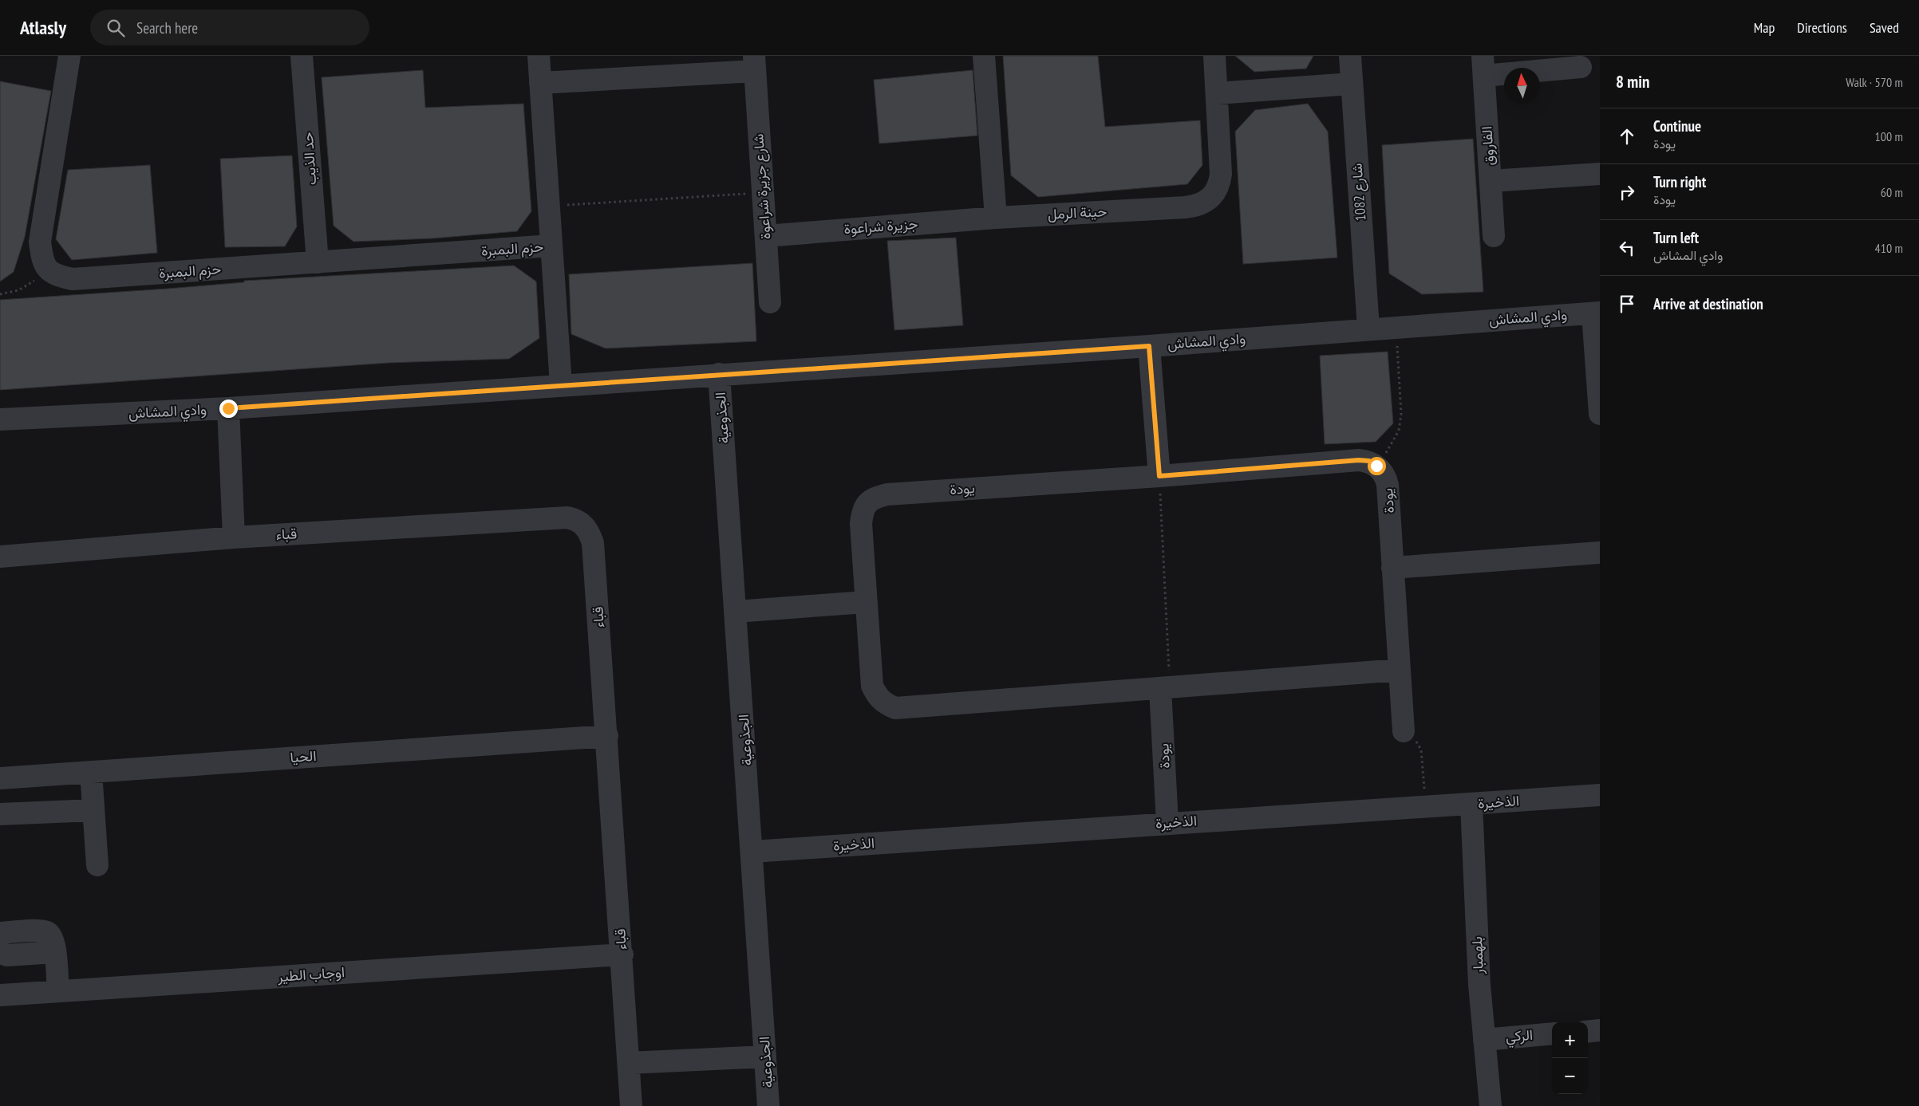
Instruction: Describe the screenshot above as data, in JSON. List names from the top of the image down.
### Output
{
  "streets": {
    "street": [
      "الفاروق",
      "حد الذيب",
      "شارع جزيرة شراعوة",
      "شارع 1082",
      "حينة الرمل",
      "جزيرة شراعوة",
      "حزم البمبرة",
      "وادي المشاش",
      "الجذوعية",
      "يودة",
      "قباء",
      "الحيا",
      "الذخيرة",
      "بلهمبار",
      "اوجاب الطير",
      "الركي"
    ]
  },
  "crossings": [
    ["حد الذيب", "حزم البمبرة"],
    ["شارع جزيرة شراعوة", "جزيرة شراعوة"],
    ["شارع جزيرة شراعوة", "حزم البمبرة"],
    ["شارع 1082", "وادي المشاش"],
    ["حينة الرمل", "جزيرة شراعوة"],
    ["حزم البمبرة", "وادي المشاش"],
    ["وادي المشاش", "الجذوعية"],
    ["الجذوعية", "الذخيرة"],
    ["يودة", "الذخيرة"],
    ["قباء", "الحيا"],
    ["قباء", "اوجاب الطير"],
    ["الذخيرة", "بلهمبار"],
    ["بلهمبار", "الركي"]
  ],
  "north": "top",
  "page": {
    "header": "Atlasly",
    "search": "Search here",
    "nav": ["Map", "Directions", "Saved"],
    "heading": ["8 min", "Walk · 570 m"],
    "list": [
      ["Continue", "يودة", "100 m"],
      ["Turn right", "يودة", "60 m"],
      ["Turn left", "وادي المشاش", "410 m"],
      "Arrive at destination"
    ],
    "map_buttons": ["+", "−"]
  }
}
